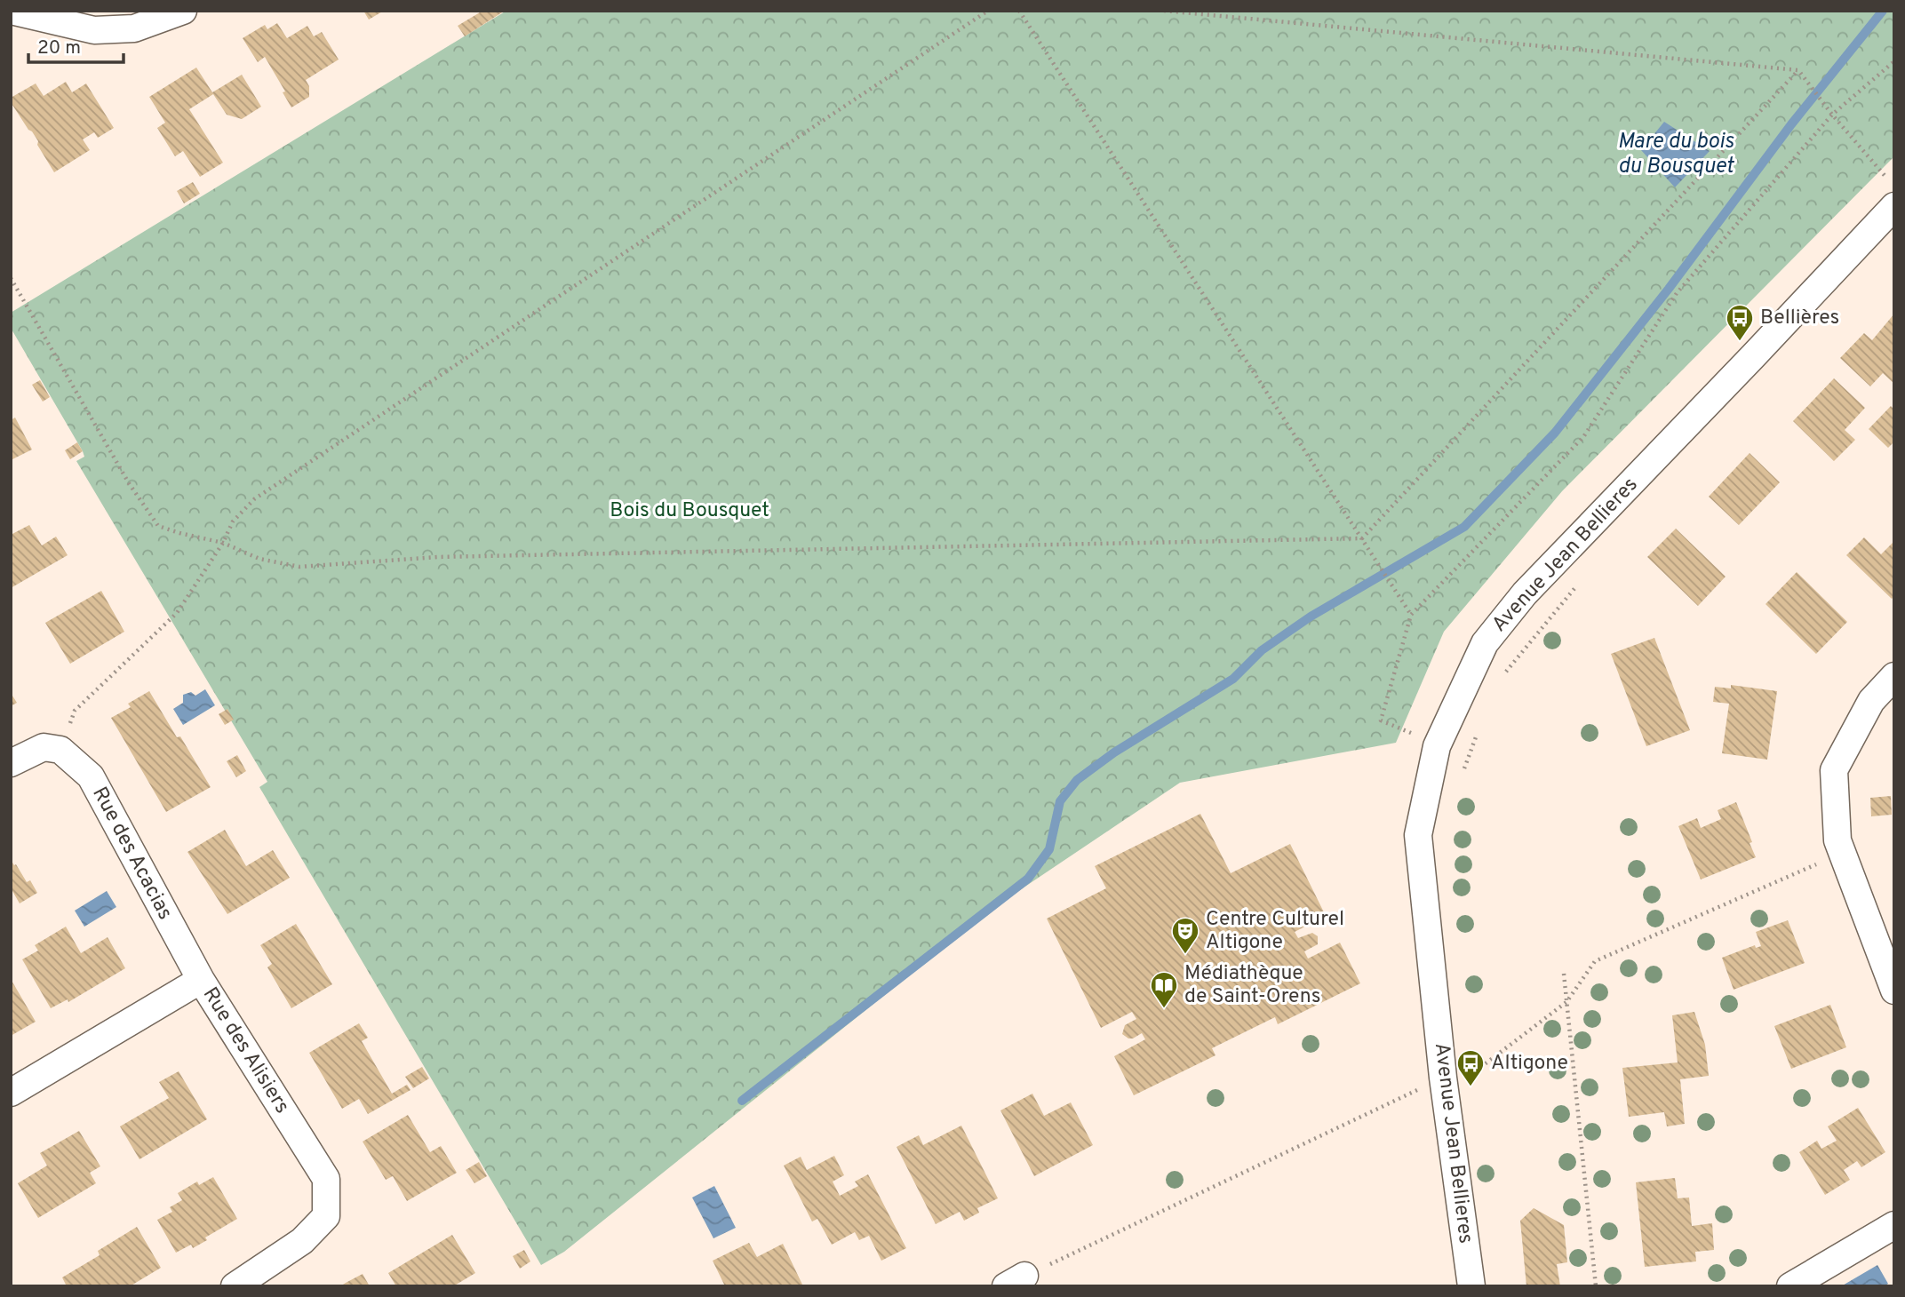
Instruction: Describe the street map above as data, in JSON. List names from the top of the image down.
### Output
{
  "streets": {
    "street": ["Avenue Jean Bellieres", "Rue des Acacias", "Rue des Alisiers"]
  },
  "crossings": [
    ["Rue des Acacias", "Rue des Alisiers"]
  ],
  "water": ["Mare du bois du Bousquet"],
  "parks": ["Bois du Bousquet"],
  "places": {
    "bus stop": ["Bellières", "Altigone"],
    "theatre": ["Centre Culturel Altigone"],
    "library": ["Médiathèque de Saint-Orens"]
  },
  "scale_bar": "20 m"
}
